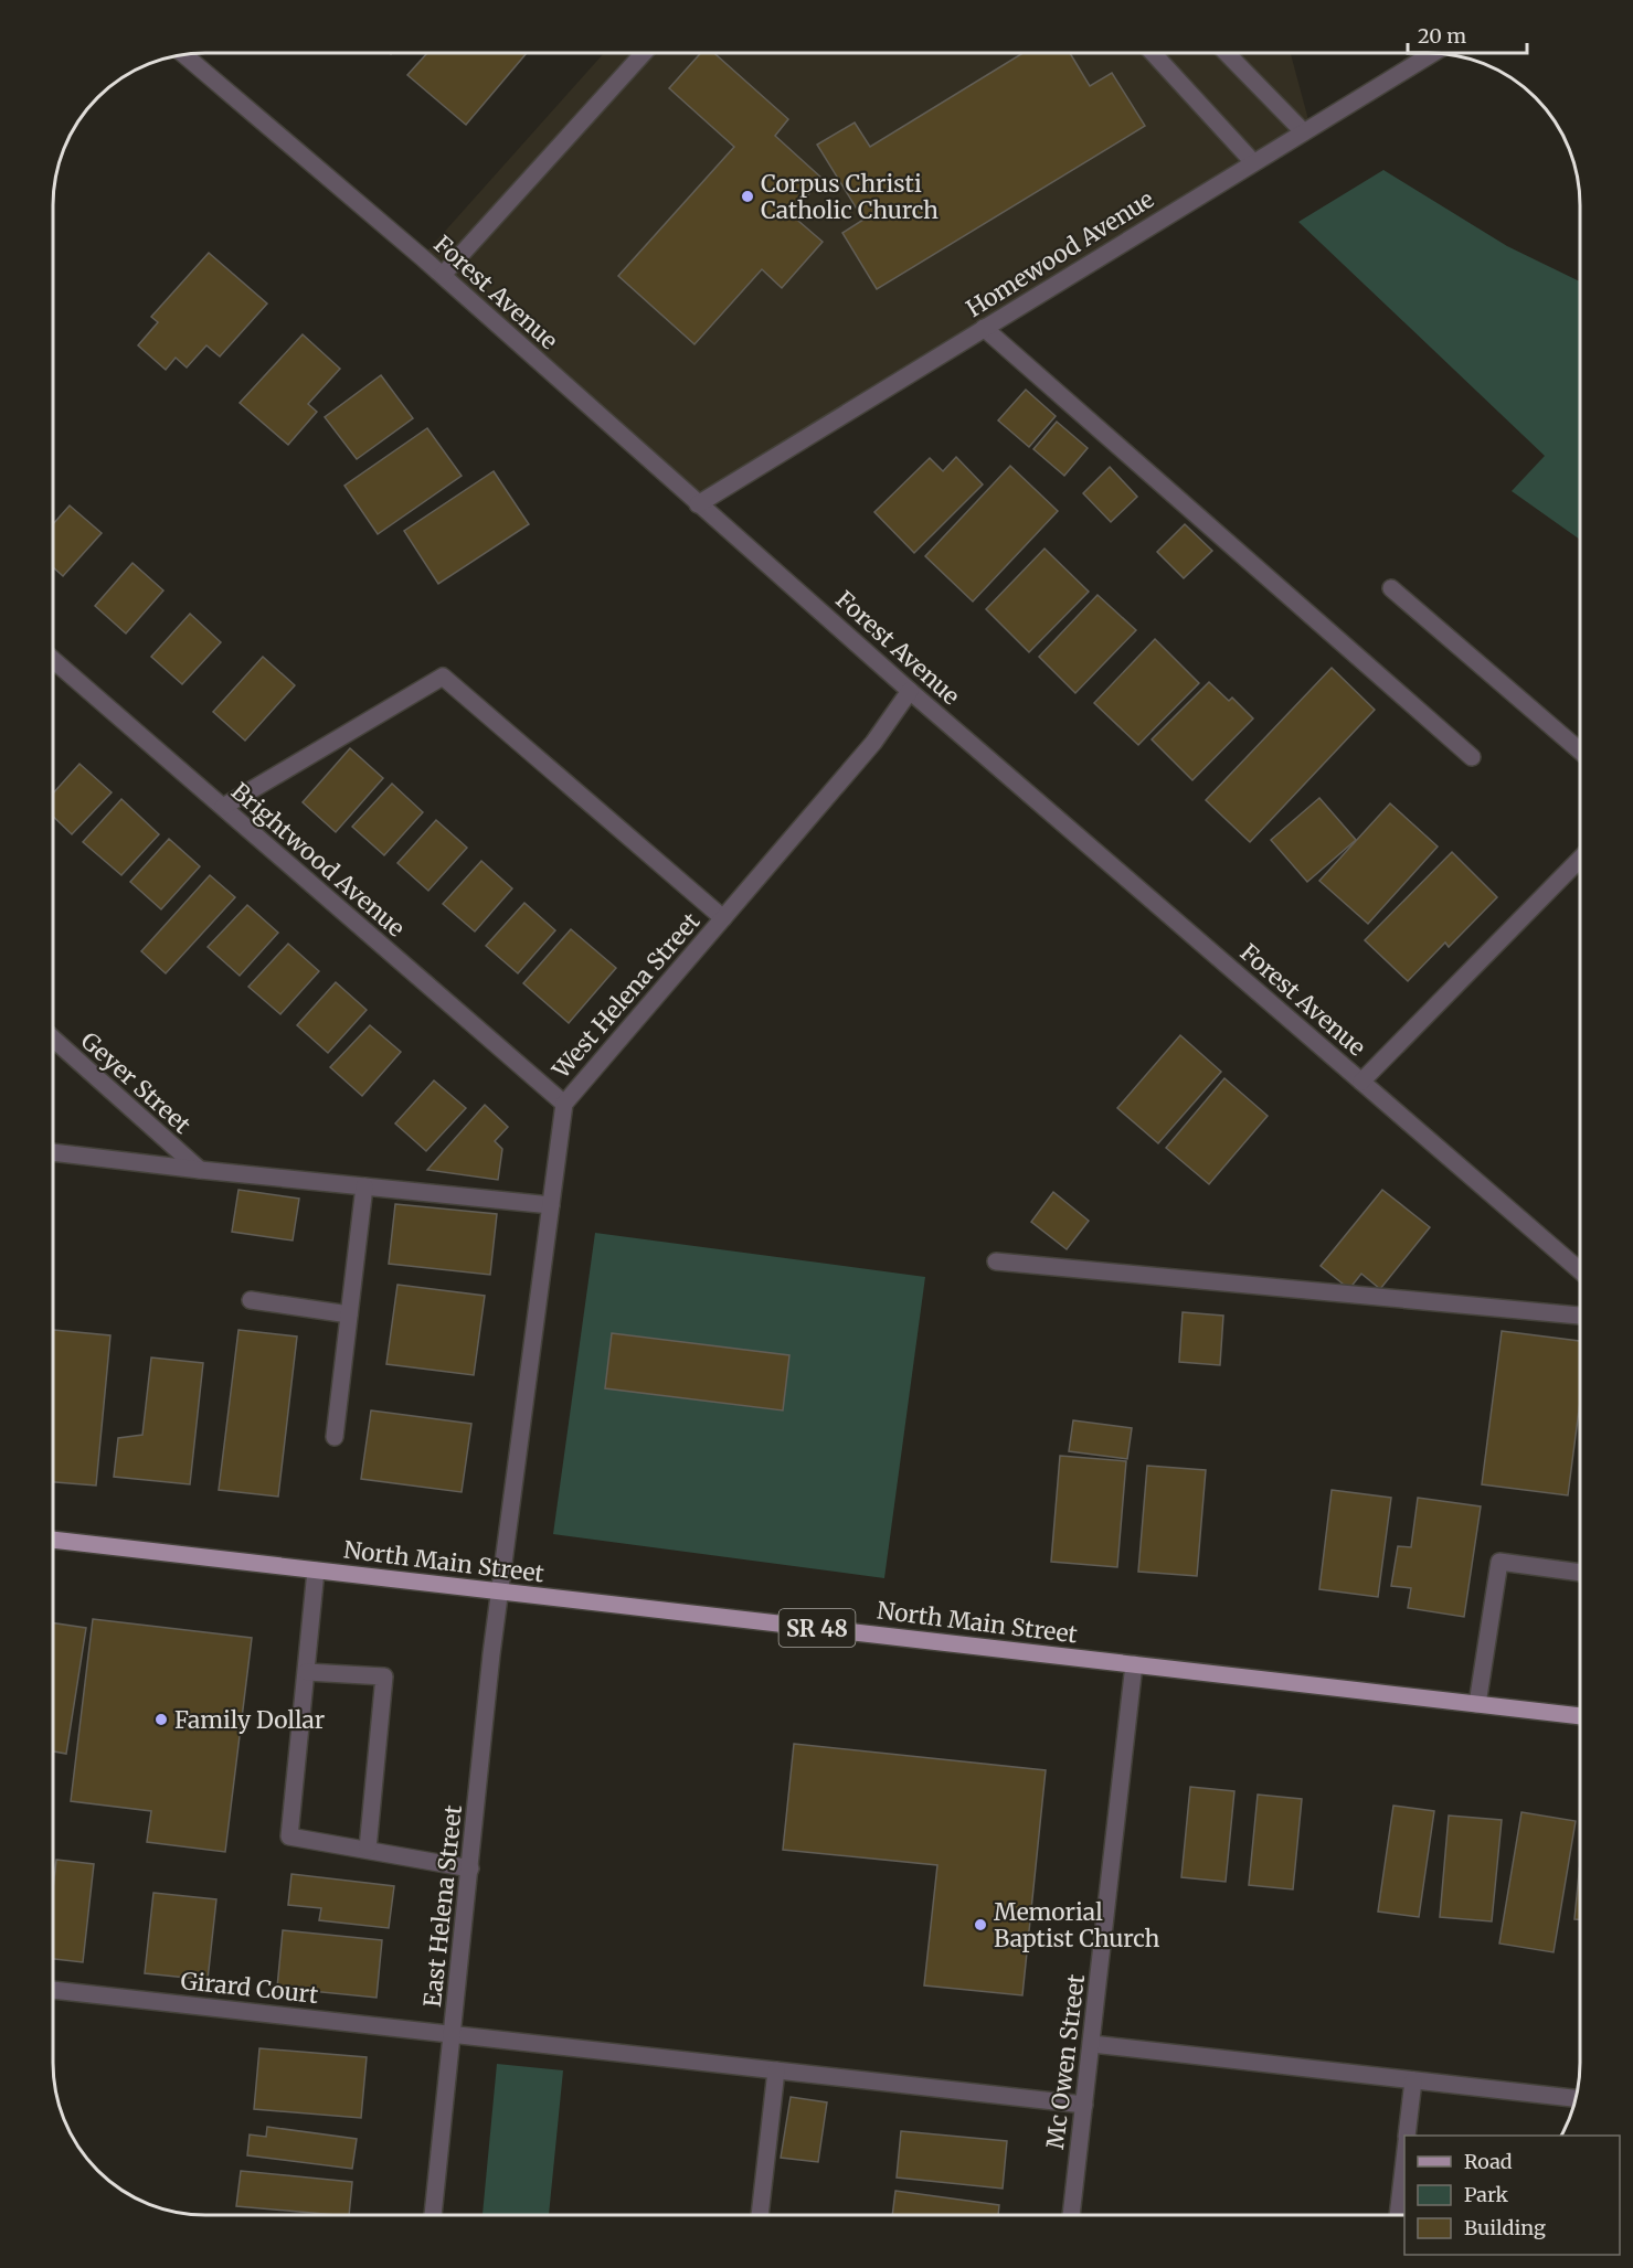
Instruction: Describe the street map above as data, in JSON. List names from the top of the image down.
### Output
{
  "streets": {
    "main road": ["North Main Street", "SR 48"],
    "street": [
      "Homewood Avenue",
      "Forest Avenue",
      "Brightwood Avenue",
      "West Helena Street",
      "Geyer Street",
      "East Helena Street",
      "Girard Court",
      "Mc Owen Street"
    ]
  },
  "crossings": [
    ["Homewood Avenue", "Forest Avenue"],
    ["Forest Avenue", "West Helena Street"],
    ["Brightwood Avenue", "West Helena Street"],
    ["West Helena Street", "North Main Street"],
    ["West Helena Street", "East Helena Street"],
    ["North Main Street", "East Helena Street"],
    ["North Main Street", "Mc Owen Street"],
    ["East Helena Street", "Girard Court"],
    ["Girard Court", "Mc Owen Street"]
  ],
  "places": ["Corpus Christi Catholic Church", "Family Dollar", "Memorial Baptist Church"],
  "legend": ["Road", "Park", "Building"],
  "scale_bar": "20 m"
}
